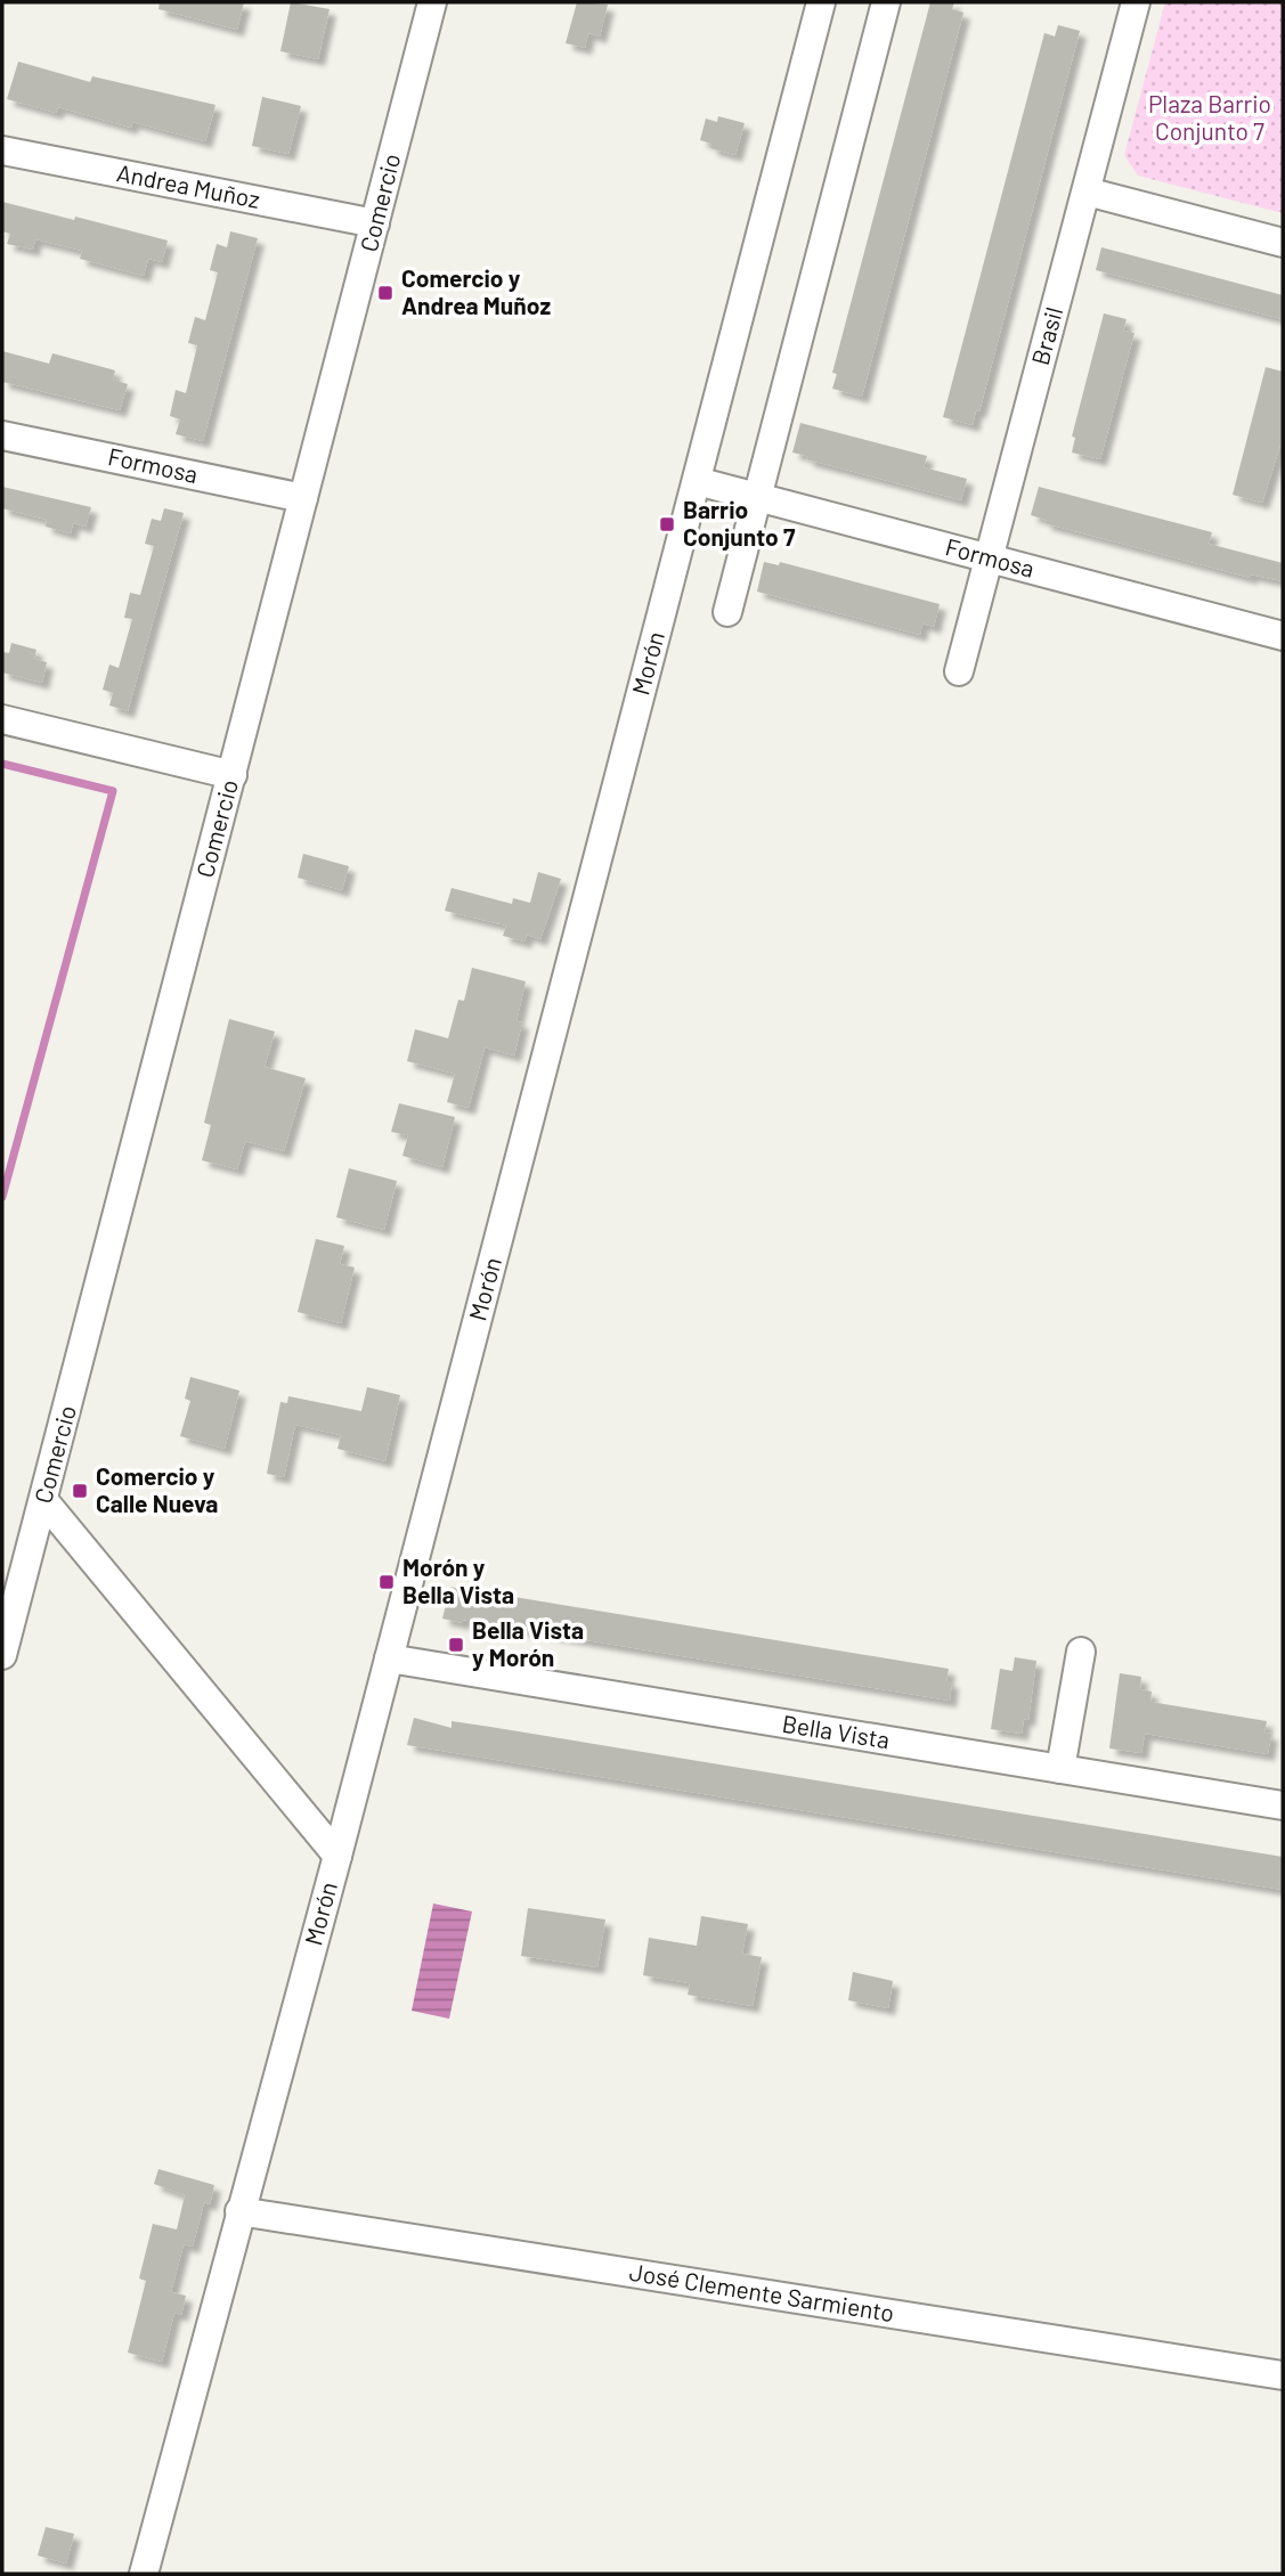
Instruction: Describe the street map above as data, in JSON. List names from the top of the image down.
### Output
{
  "streets": {
    "street": [
      "Andrea Muñoz",
      "Comercio",
      "Brasil",
      "Formosa",
      "Morón",
      "Bella Vista",
      "José Clemente Sarmiento"
    ]
  },
  "crossings": [
    ["Andrea Muñoz", "Comercio"],
    ["Comercio", "Formosa"],
    ["Brasil", "Formosa"],
    ["Formosa", "Morón"],
    ["Morón", "Bella Vista"],
    ["Morón", "José Clemente Sarmiento"]
  ],
  "parks": ["Plaza Barrio Conjunto 7"],
  "places": {
    "transit": [
      "Comercio y Andrea Muñoz",
      "Barrio Conjunto 7",
      "Comercio y Calle Nueva",
      "Morón y Bella Vista",
      "Bella Vista y Morón"
    ]
  }
}
